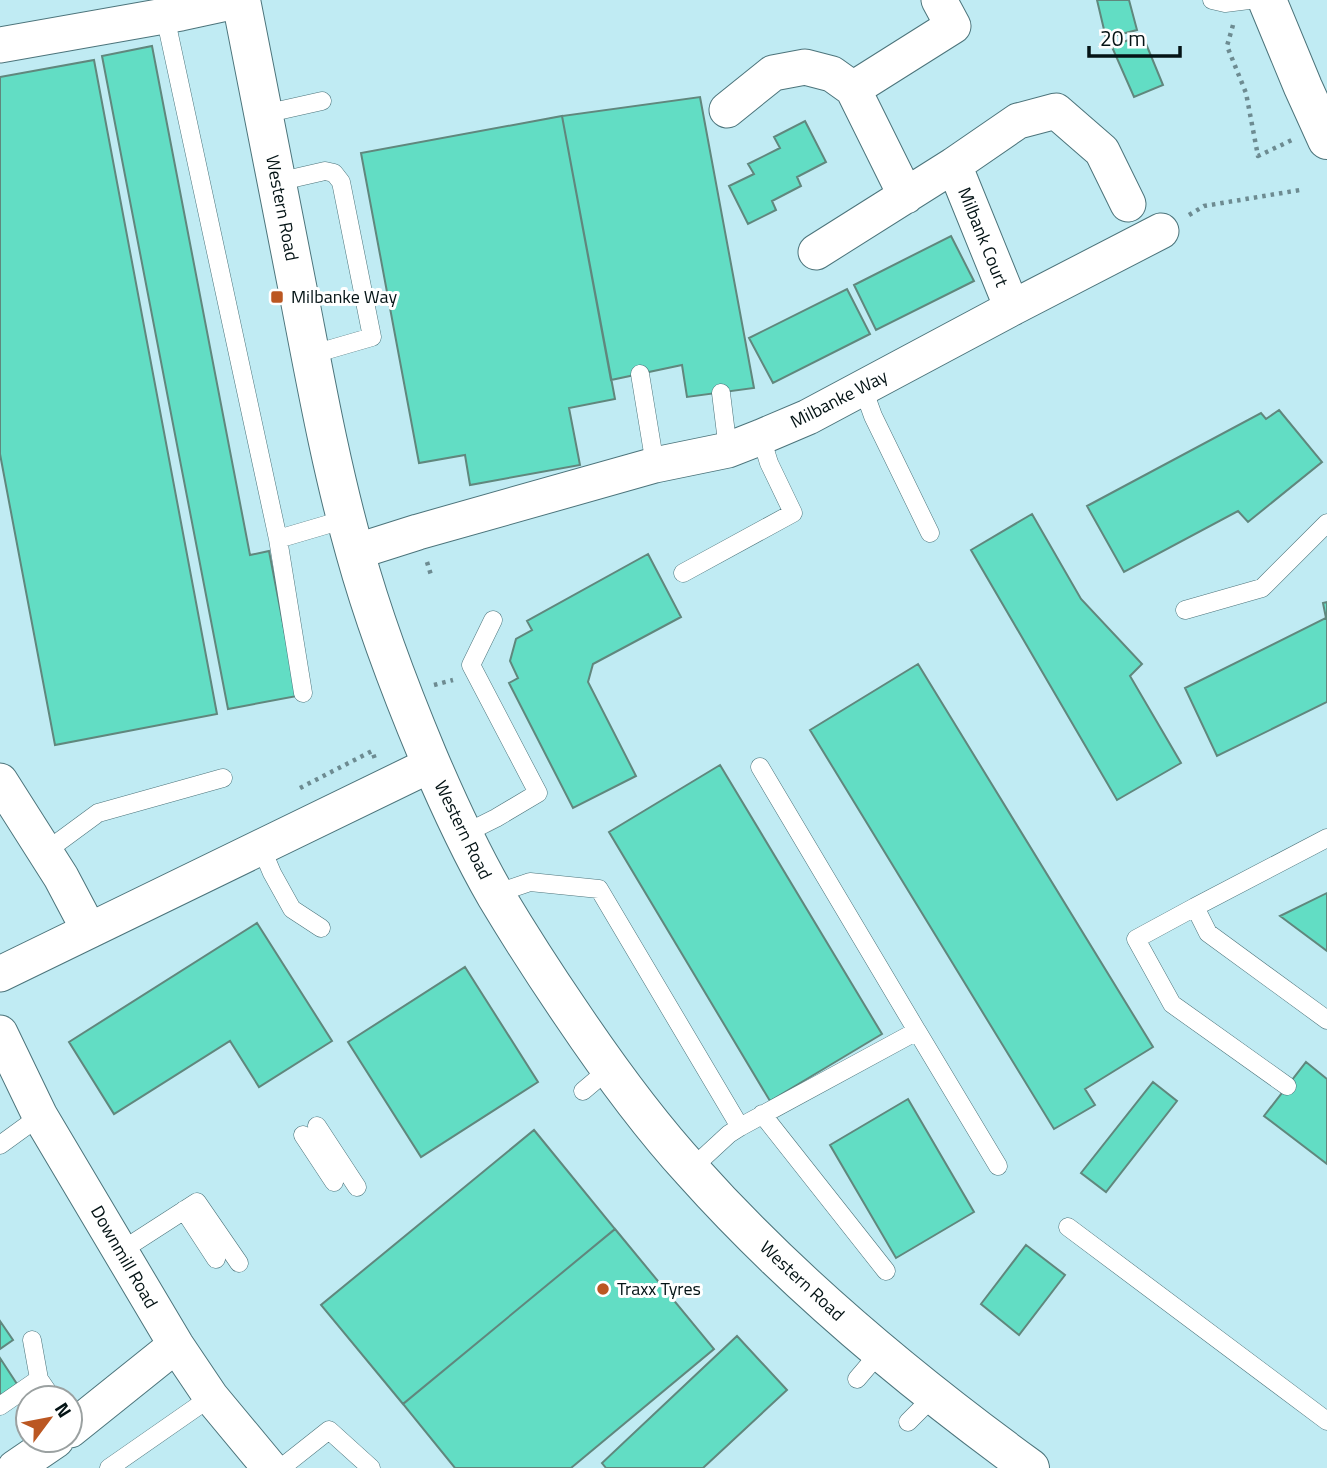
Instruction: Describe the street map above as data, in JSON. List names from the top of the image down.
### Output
{
  "streets": {
    "street": [
      "Western Road",
      "Milbank Court",
      "Milbanke Way",
      "Downmill Road"
    ]
  },
  "crossings": [
    ["Western Road", "Milbanke Way"],
    ["Milbank Court", "Milbanke Way"]
  ],
  "places": {
    "transit": ["Milbanke Way"],
    "other": ["Traxx Tyres"]
  },
  "scale_bar": "20 m",
  "north": "top right"
}
